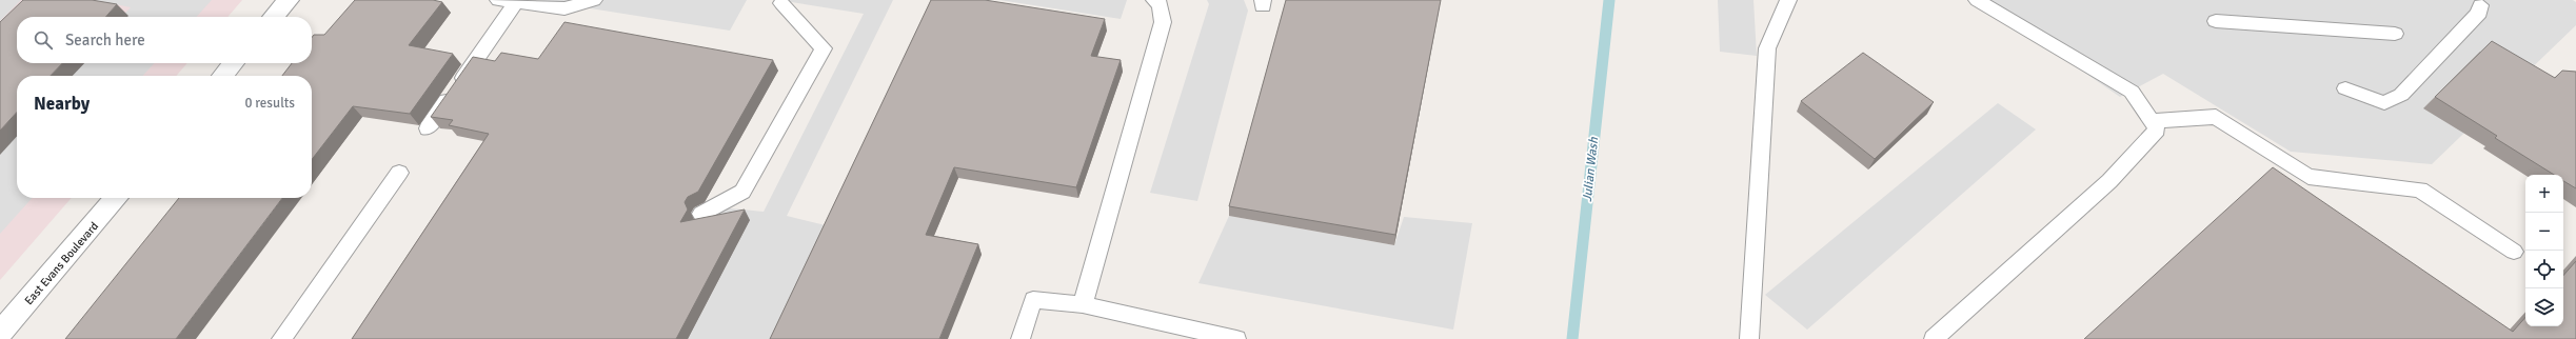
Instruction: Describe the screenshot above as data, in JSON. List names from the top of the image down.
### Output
{
  "streets": {
    "street": ["East Evans Boulevard"]
  },
  "water": ["Julian Wash"],
  "page": {
    "search": "Search here",
    "heading": ["Nearby", "0 results"],
    "map_buttons": ["+", "−"]
  }
}
